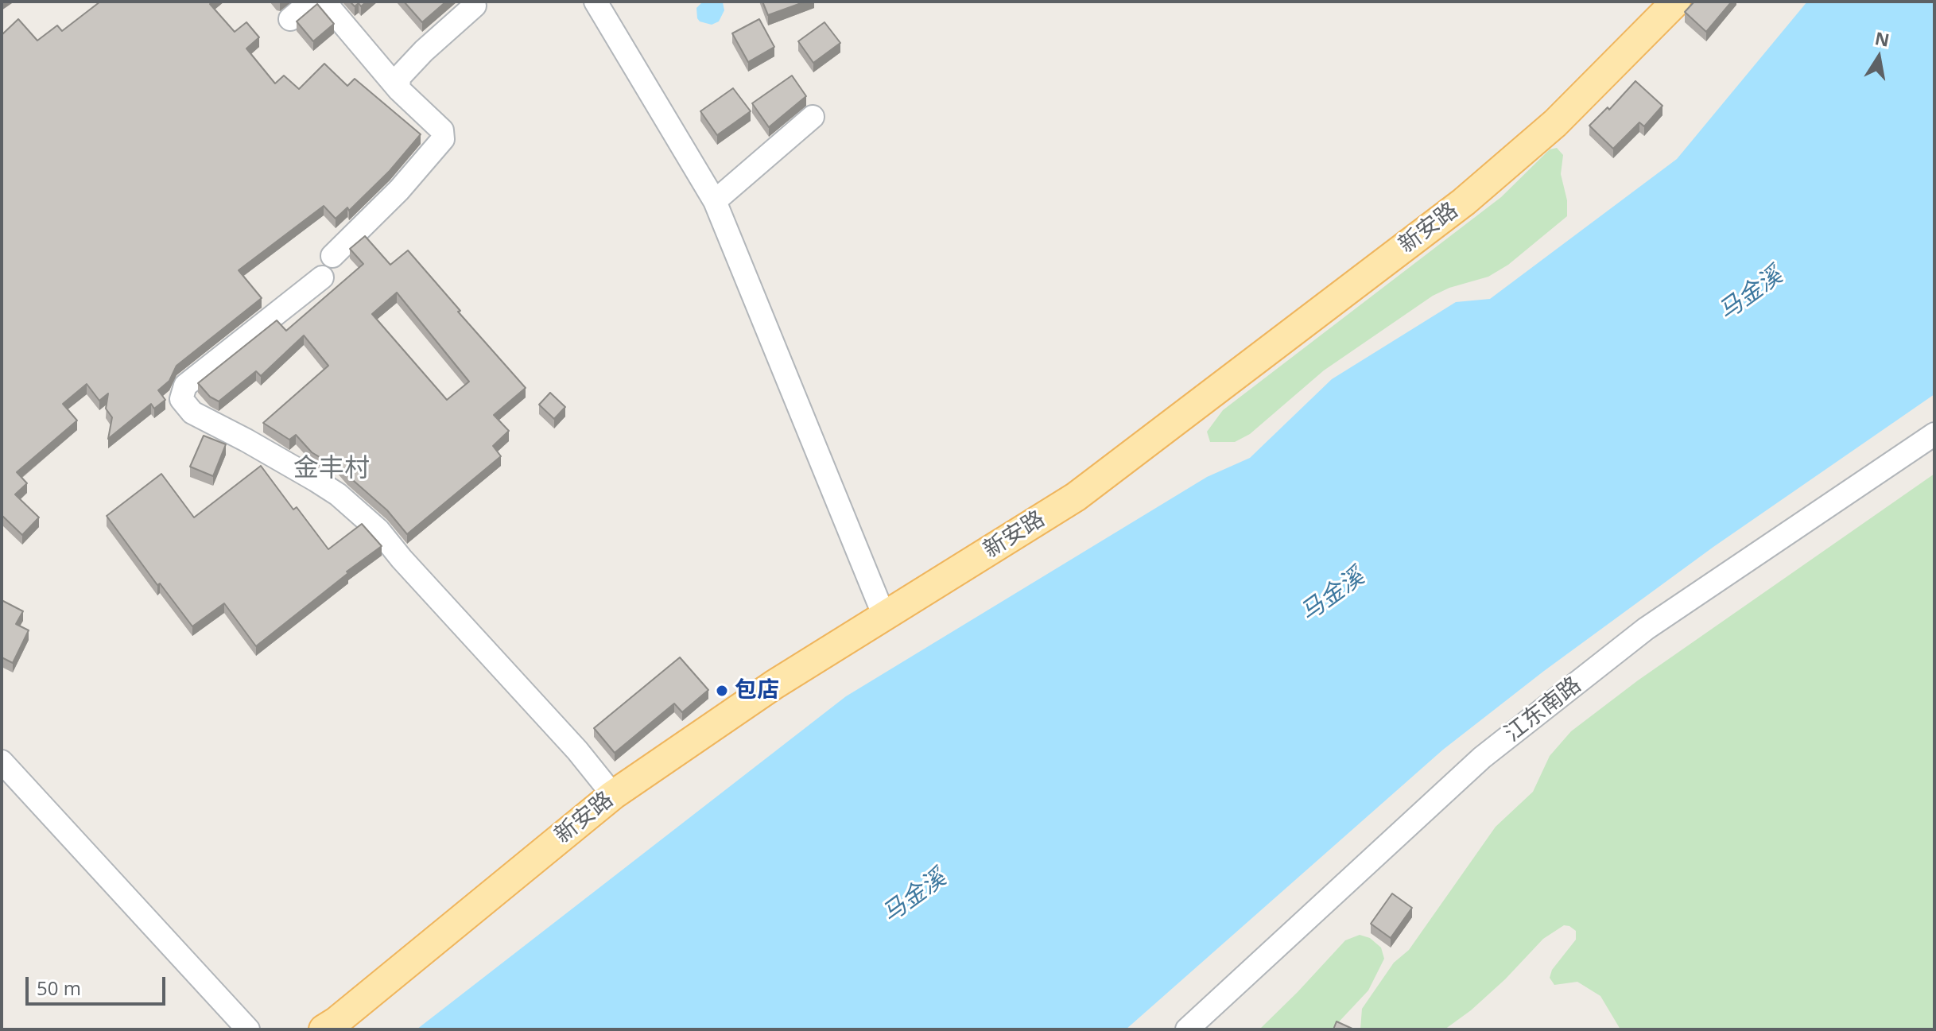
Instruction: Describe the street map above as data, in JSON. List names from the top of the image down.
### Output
{
  "streets": {
    "main road": ["新安路"],
    "street": ["江东南路"]
  },
  "districts": ["金丰村"],
  "water": ["马金溪"],
  "places": ["包店"],
  "scale_bar": "50 m",
  "north": "top"
}
